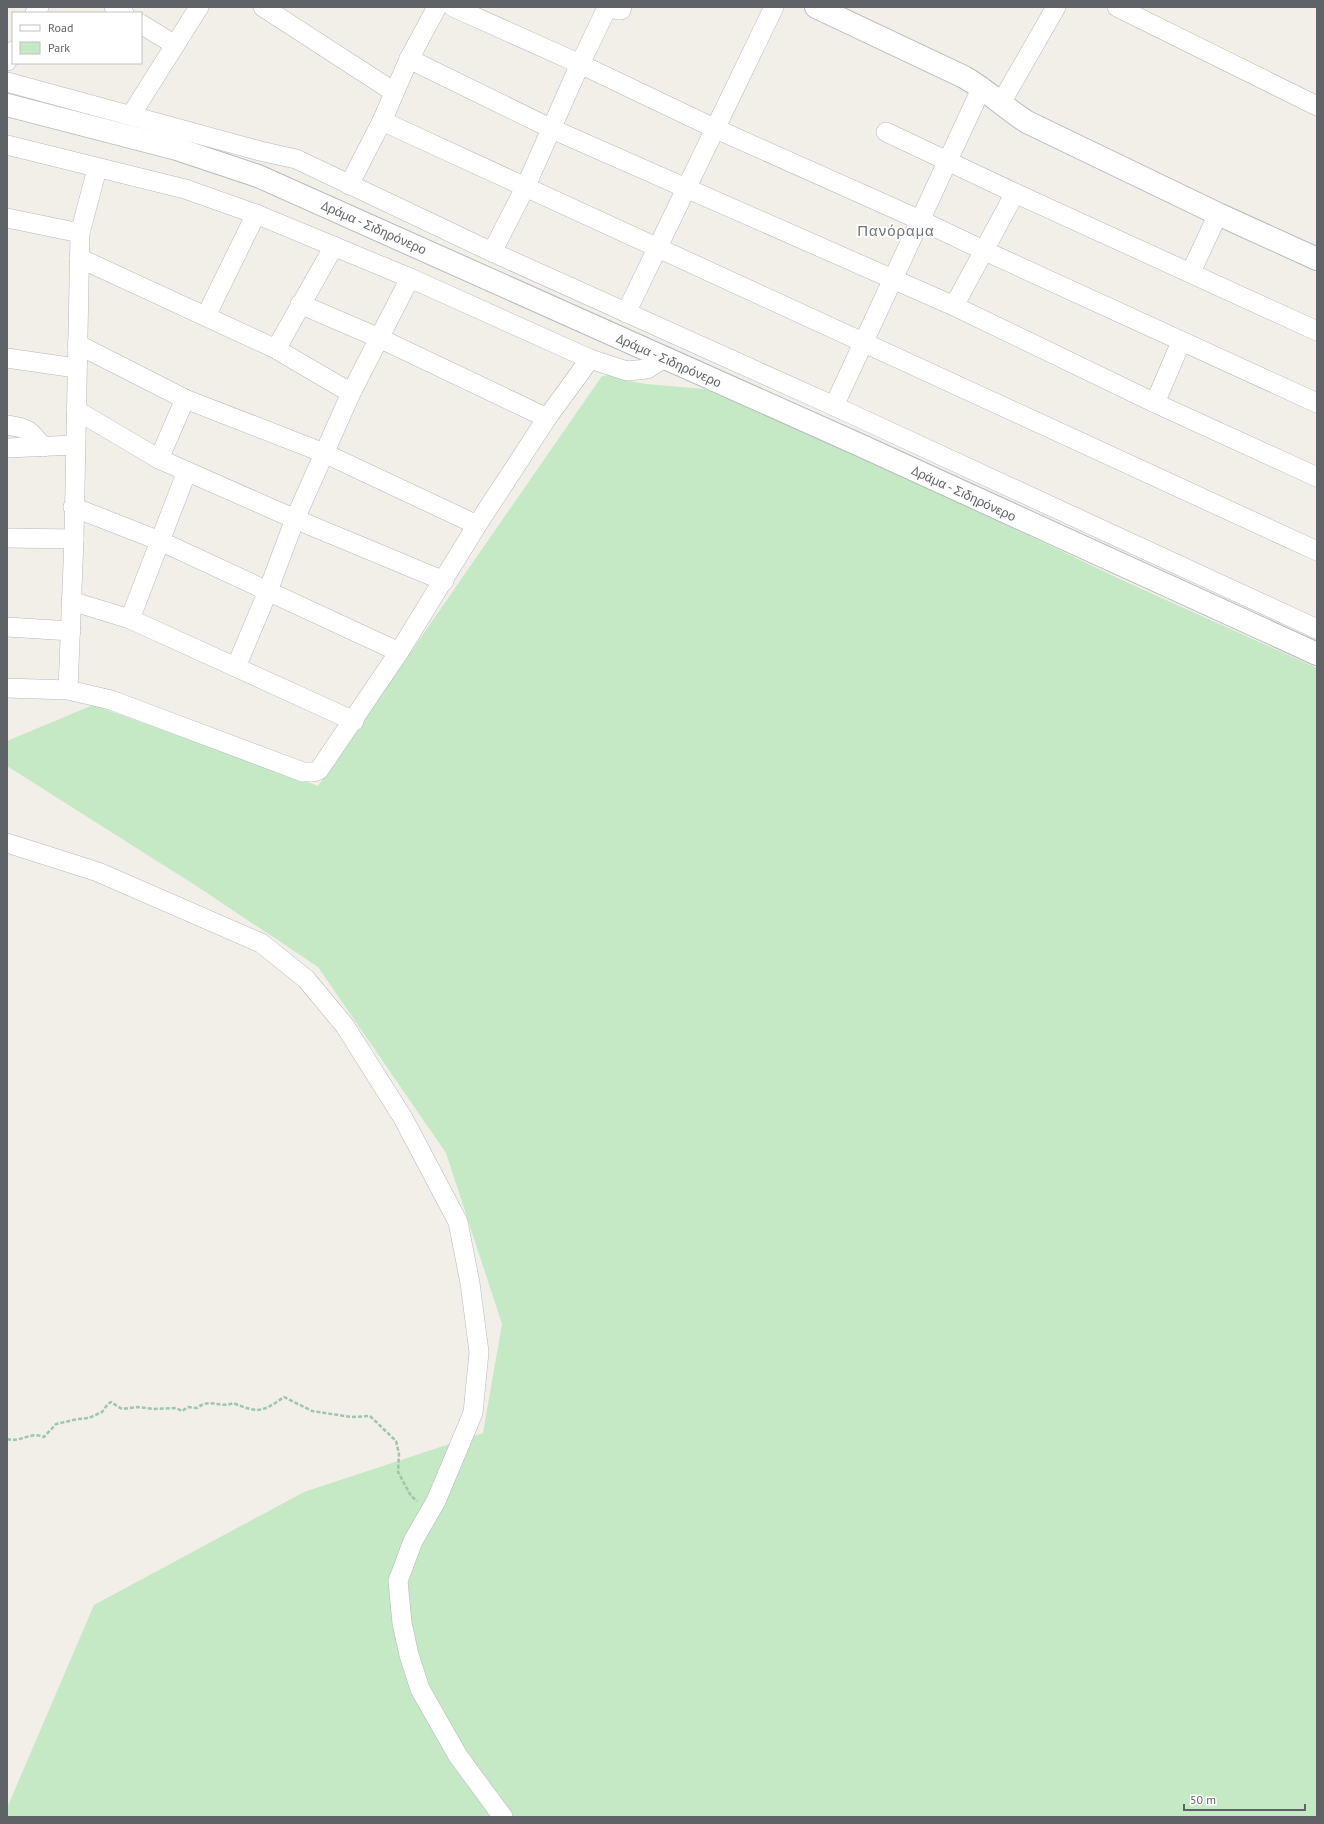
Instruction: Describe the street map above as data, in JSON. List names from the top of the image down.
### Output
{
  "streets": {
    "street": ["Δράμα - Σιδηρόνερο"]
  },
  "districts": ["Πανόραμα"],
  "legend": ["Road", "Park"],
  "scale_bar": "50 m"
}
